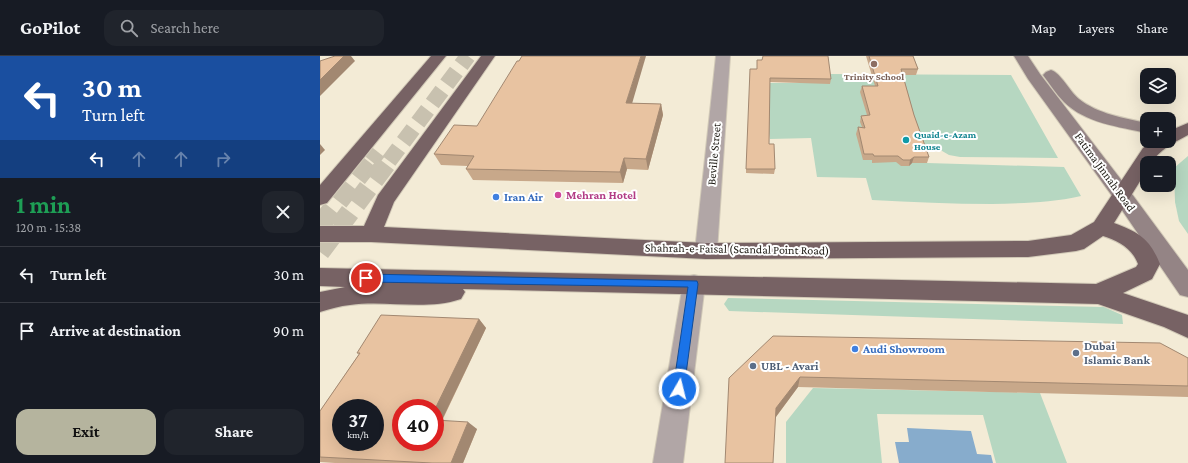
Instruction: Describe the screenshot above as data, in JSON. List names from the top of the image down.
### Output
{
  "streets": {
    "highway": ["Shahrah-e-Faisal (Scandal Point Road)"],
    "main road": ["Fatima Jinnah Road"],
    "street": ["Beville Street"]
  },
  "crossings": [
    ["Beville Street", "Shahrah-e-Faisal (Scandal Point Road)"]
  ],
  "places": [
    "Trinity School",
    "Quaid-e-Azam House",
    "Mehran Hotel",
    "Iran Air",
    "Audi Showroom",
    "Dubai Islamic Bank",
    "UBL - Avari"
  ],
  "page": {
    "header": "GoPilot",
    "search": "Search here",
    "nav": ["Map", "Layers", "Share"],
    "turn": ["30 m", "Turn left"],
    "map_buttons": ["+", "−"],
    "heading": ["1 min", "120 m · 15:38"],
    "list": [
      {
        "name": "Turn left",
        "value": "30 m"
      },
      {
        "name": "Arrive at destination",
        "value": "90 m"
      }
    ],
    "speed": "37 km/h",
    "limit": "40",
    "buttons": ["Exit", "Share"]
  }
}
